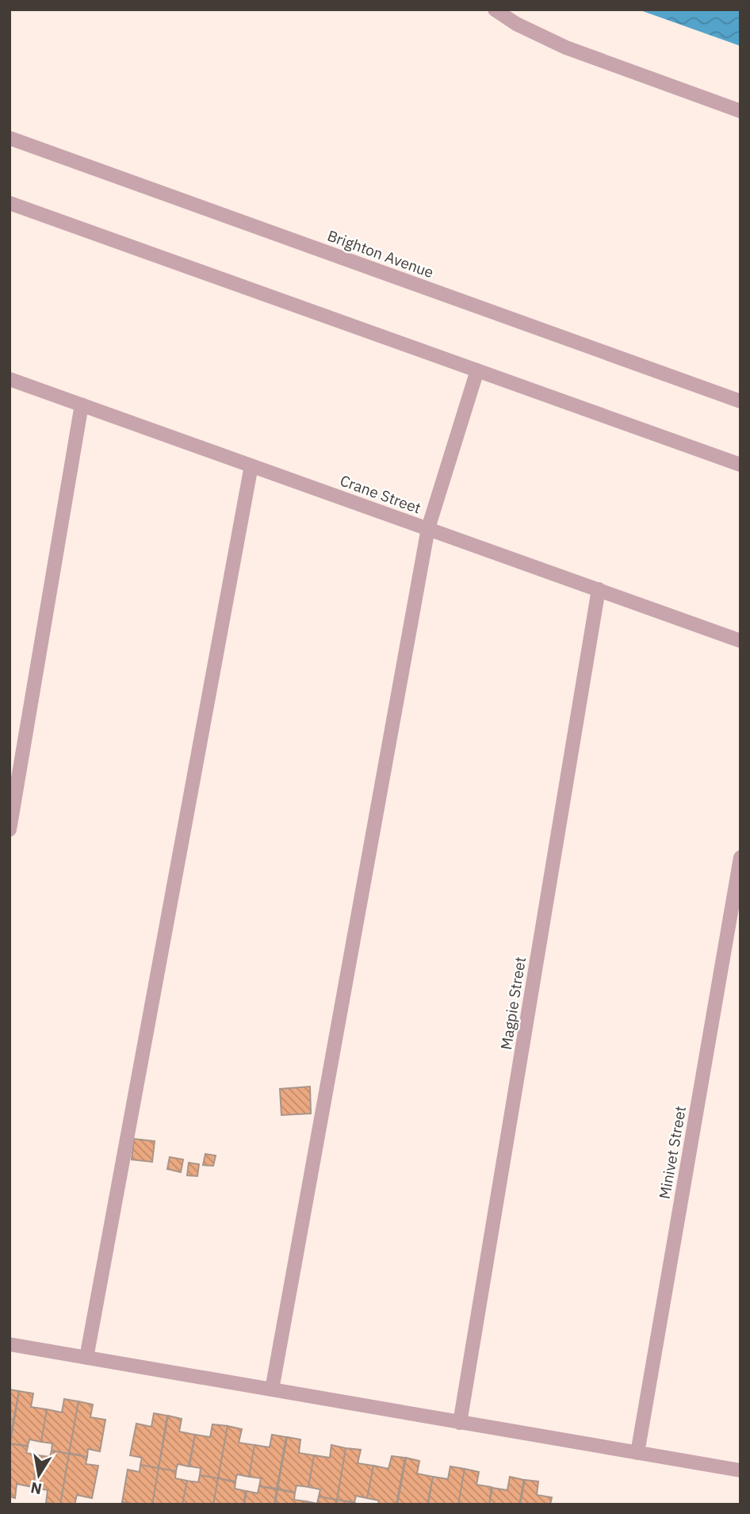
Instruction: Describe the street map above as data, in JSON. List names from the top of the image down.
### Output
{
  "streets": {
    "street": [
      "Brighton Avenue",
      "Crane Street",
      "Magpie Street",
      "Minivet Street"
    ]
  },
  "crossings": [
    ["Crane Street", "Magpie Street"]
  ],
  "north": "bottom"
}
